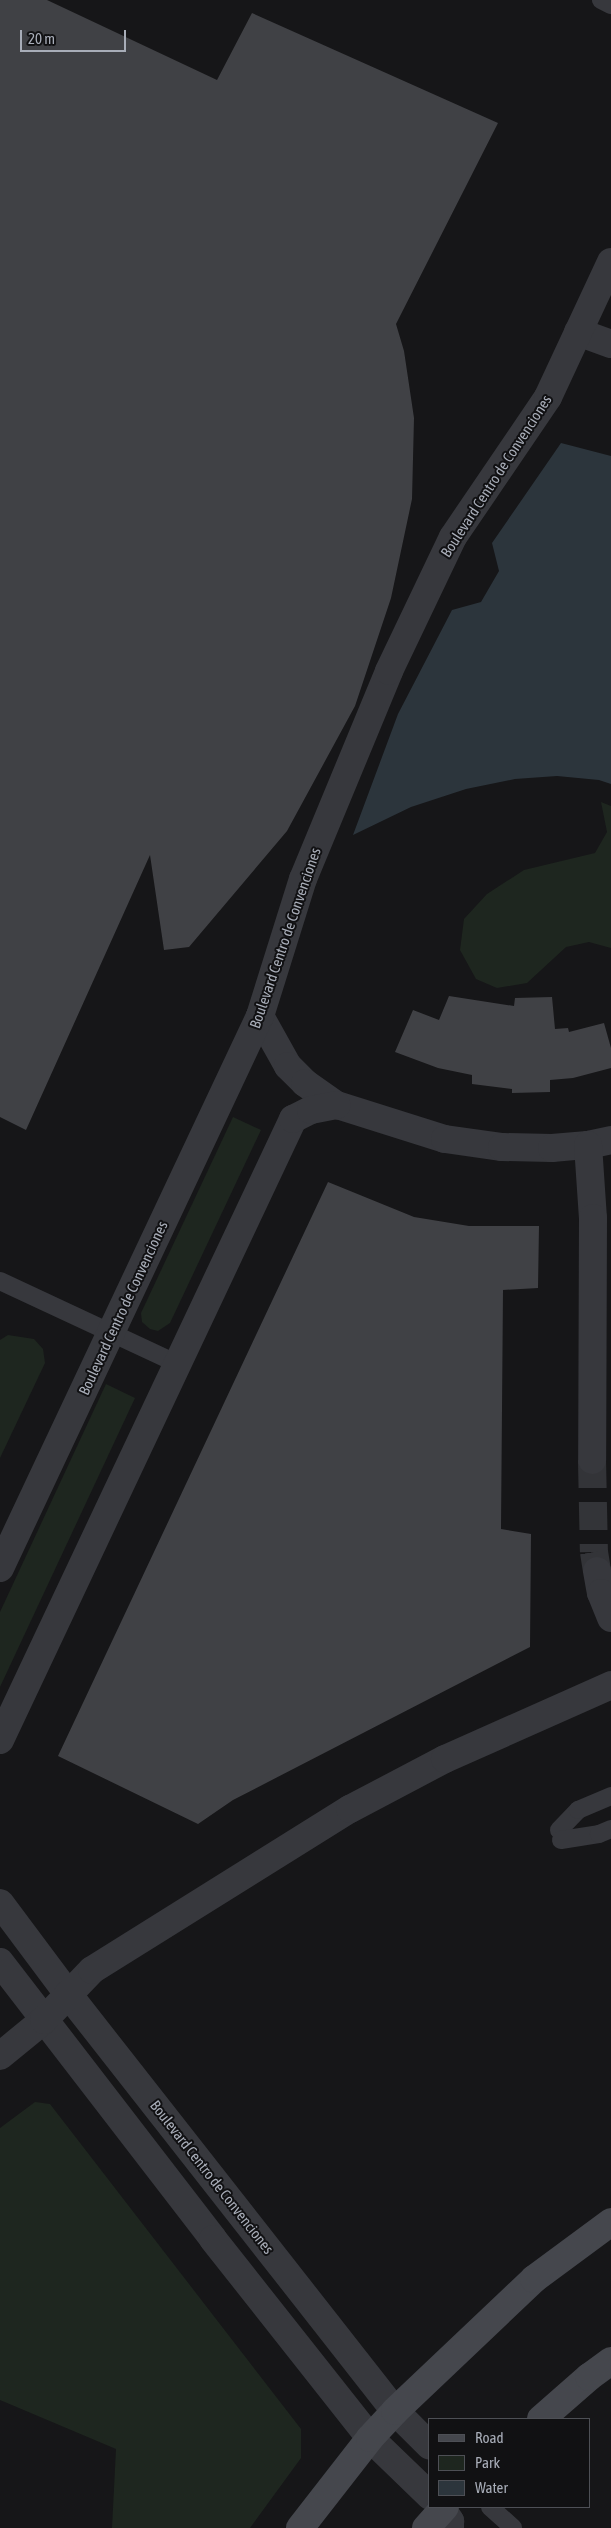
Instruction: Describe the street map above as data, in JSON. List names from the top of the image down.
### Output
{
  "streets": {
    "street": ["Boulevard Centro de Convenciones"]
  },
  "legend": ["Road", "Park", "Water"],
  "scale_bar": "20 m"
}
